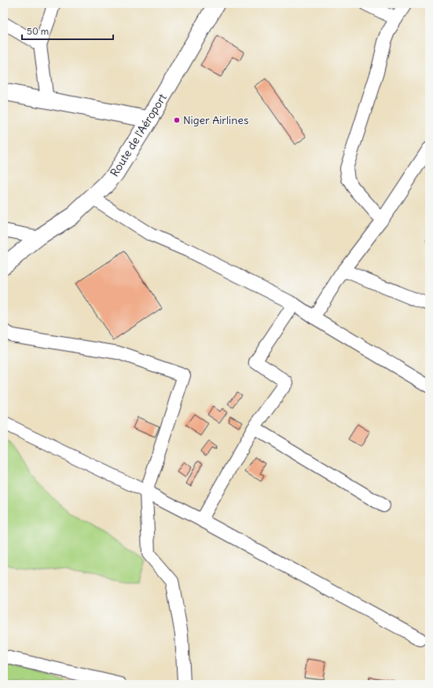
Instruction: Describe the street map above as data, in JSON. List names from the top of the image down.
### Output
{
  "streets": {
    "street": ["Route de l'Aéroport"]
  },
  "places": ["Niger Airlines"],
  "scale_bar": "50 m"
}
